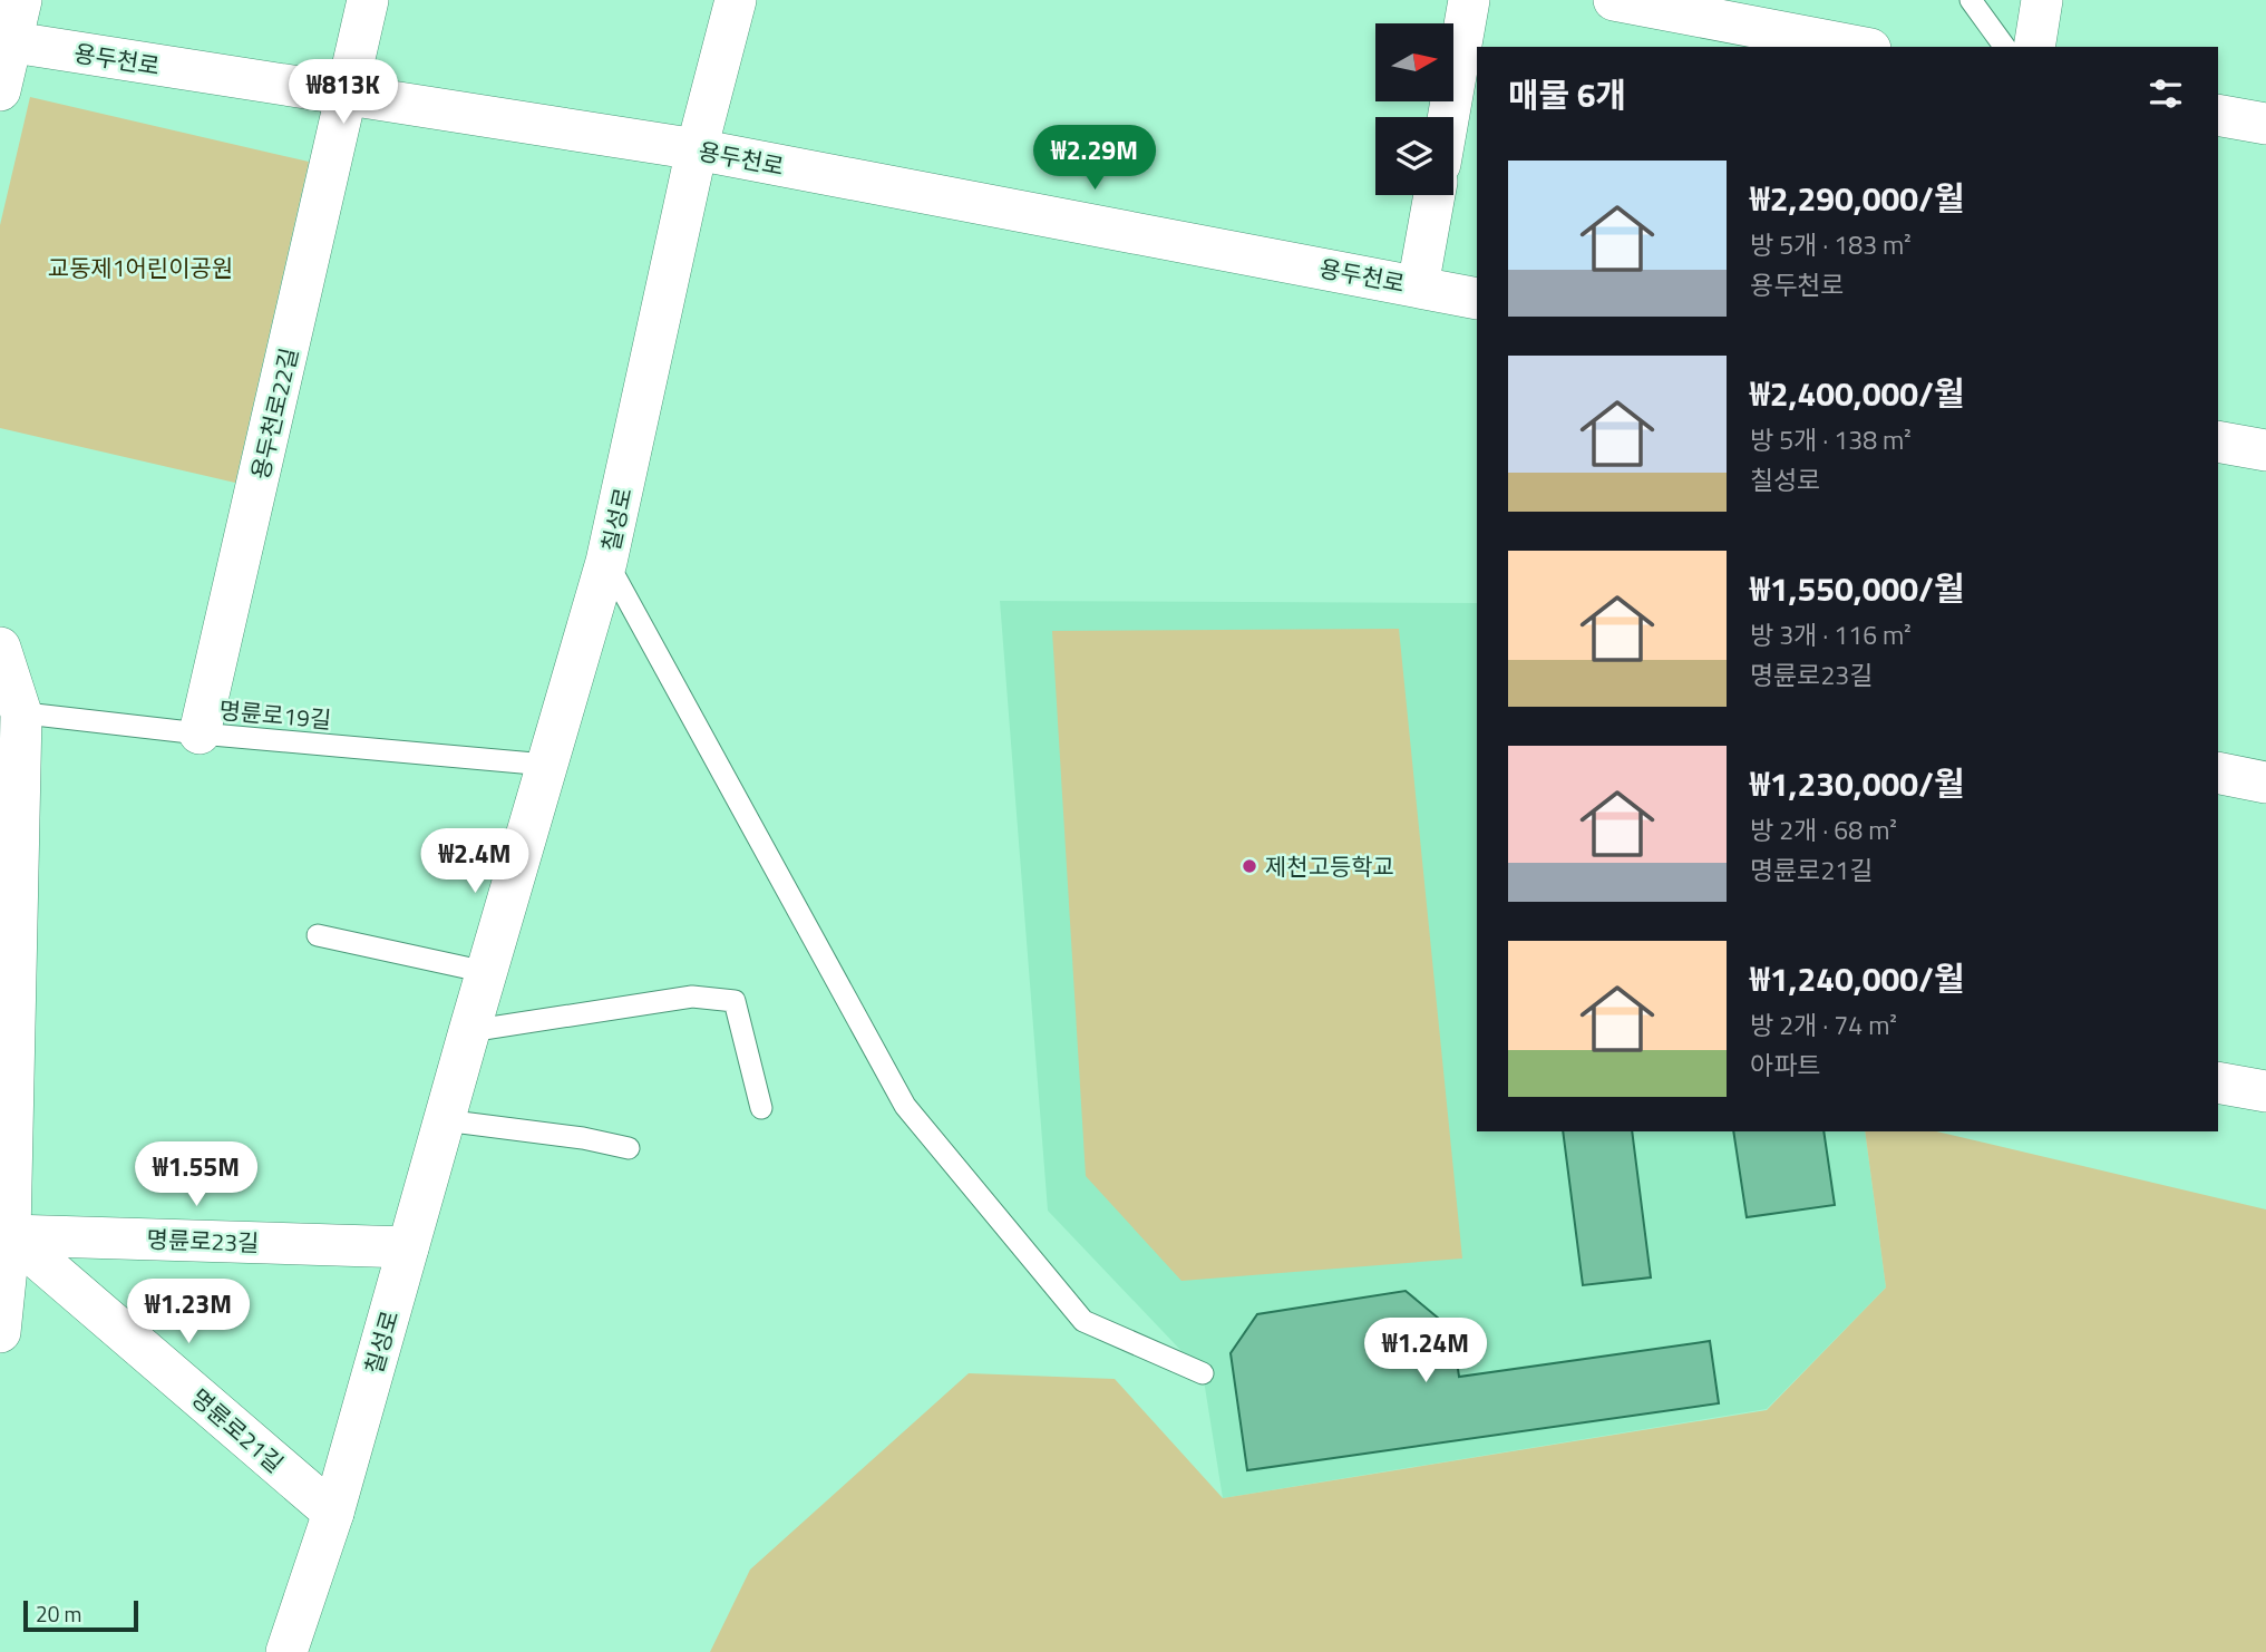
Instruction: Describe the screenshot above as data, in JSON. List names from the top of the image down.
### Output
{
  "streets": {
    "street": [
      "용두천로",
      "용두천로22길",
      "칠성로",
      "명륜로23길",
      "명륜로21길"
    ],
    "lane": ["명륜로19길"]
  },
  "crossings": [
    ["용두천로", "용두천로22길"],
    ["용두천로", "칠성로"],
    ["용두천로22길", "명륜로19길"],
    ["칠성로", "명륜로19길"],
    ["칠성로", "명륜로23길"],
    ["칠성로", "명륜로21길"],
    ["명륜로23길", "명륜로21길"]
  ],
  "parks": ["교동제1어린이공원"],
  "places": ["제천고등학교"],
  "scale_bar": "20 m",
  "north": "right",
  "page": {
    "heading": "매물 6개",
    "price": [
      "₩813K",
      "₩2.29M",
      "₩2.4M",
      "₩1.55M",
      "₩1.23M",
      "₩1.24M"
    ],
    "list": [
      {
        "name": "₩2,290,000/월",
        "note": "방 5개 · 183 m² · 용두천로"
      },
      {
        "name": "₩2,400,000/월",
        "note": "방 5개 · 138 m² · 칠성로"
      },
      {
        "name": "₩1,550,000/월",
        "note": "방 3개 · 116 m² · 명륜로23길"
      },
      {
        "name": "₩1,230,000/월",
        "note": "방 2개 · 68 m² · 명륜로21길"
      },
      {
        "name": "₩1,240,000/월",
        "note": "방 2개 · 74 m² · 아파트"
      }
    ],
    "scale": "20 m"
  }
}
